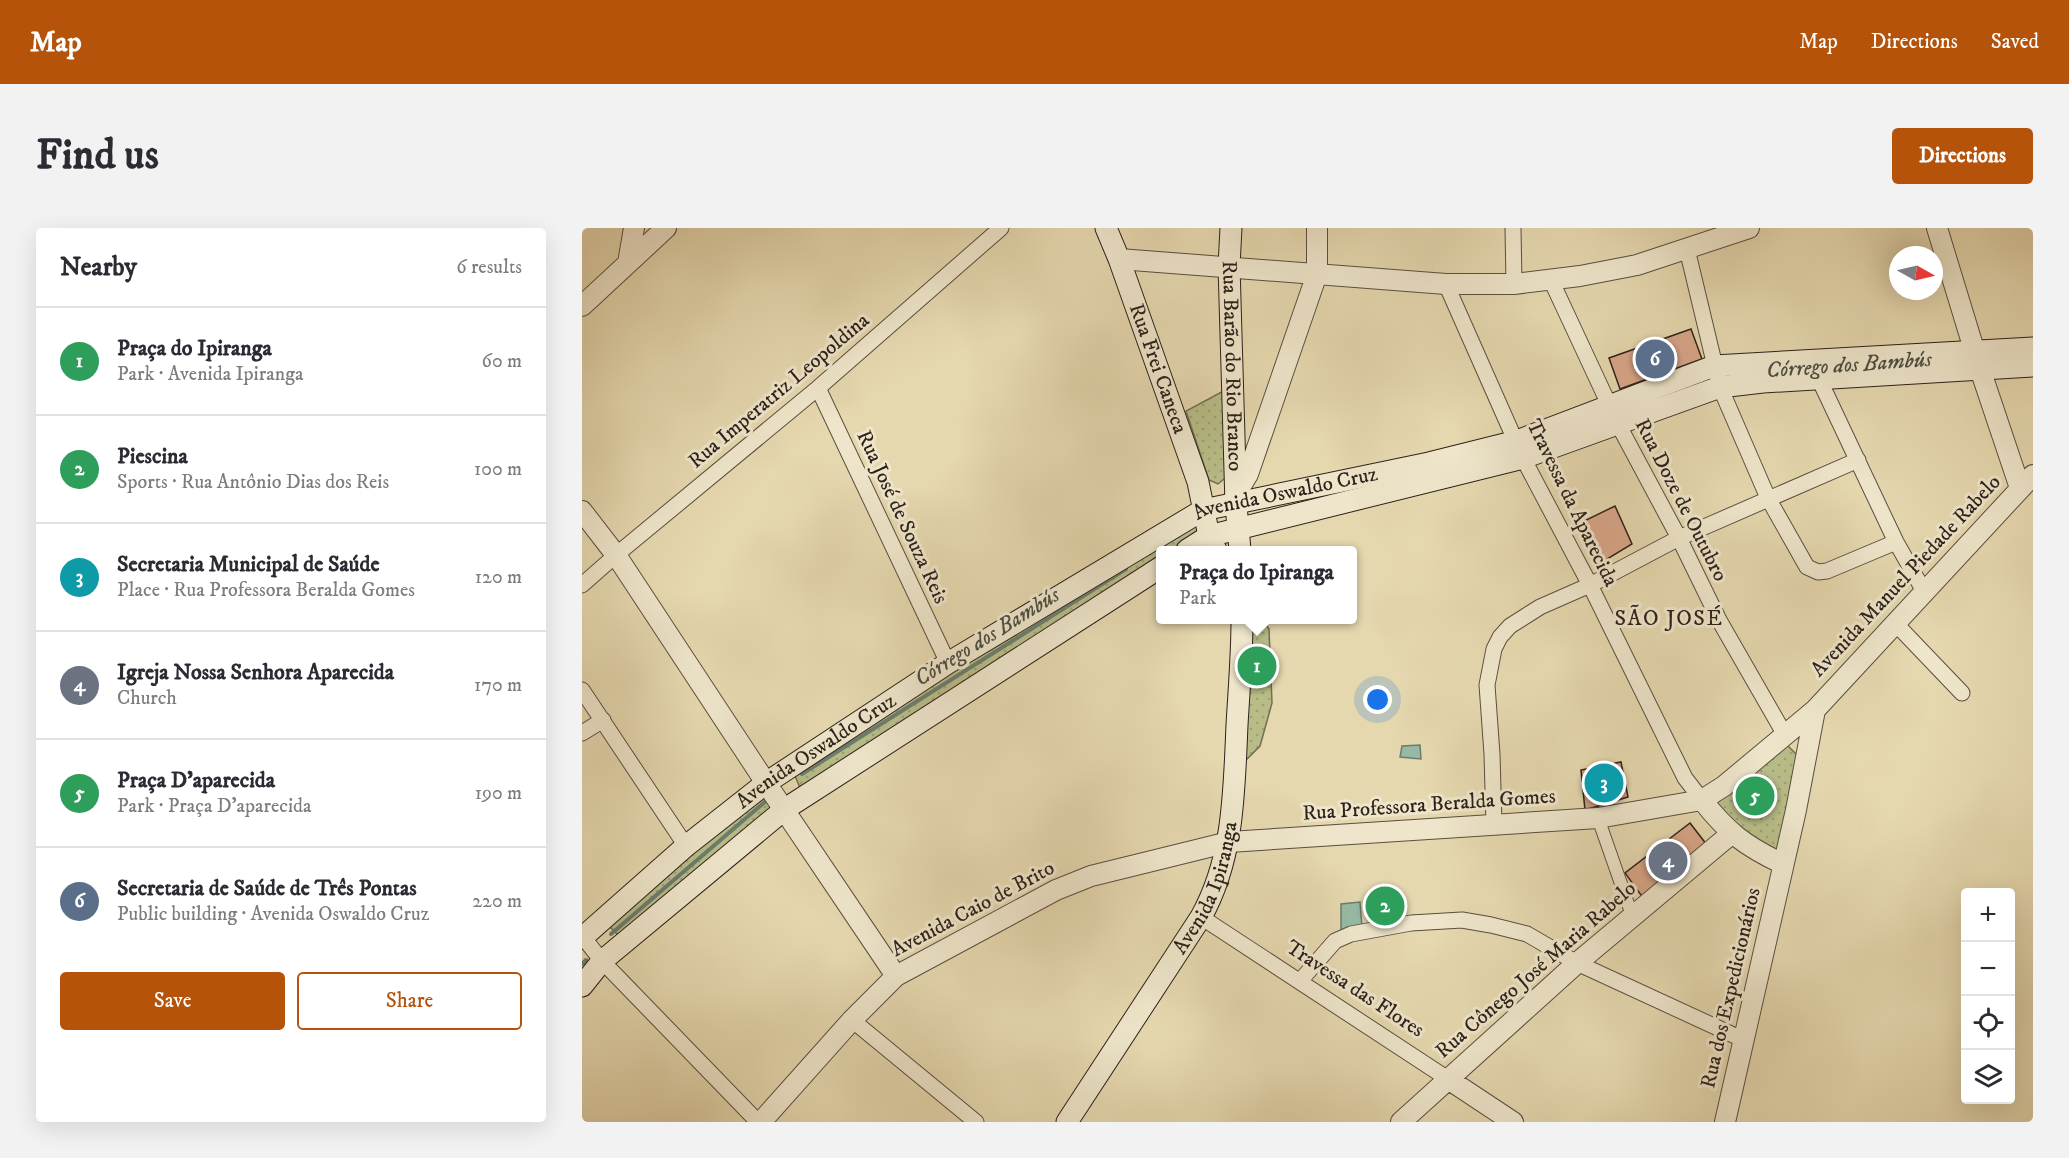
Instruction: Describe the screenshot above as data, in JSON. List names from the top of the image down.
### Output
{
  "streets": {
    "main road": [
      "Rua Barão do Rio Branco",
      "Rua Frei Caneca",
      "Avenida Oswaldo Cruz",
      "Avenida Ipiranga"
    ],
    "street": [
      "Rua Imperatriz Leopoldina",
      "Rua Doze de Outubro",
      "Travessa da Aparecida",
      "Rua José de Souza Reis",
      "Avenida Manuel Piedade Rabelo",
      "Rua Professora Beralda Gomes",
      "Avenida Caio de Brito",
      "Rua Cônego José Maria Rabelo",
      "Rua dos Expedicionários",
      "Travessa das Flores"
    ]
  },
  "crossings": [
    ["Rua Barão do Rio Branco", "Avenida Oswaldo Cruz"],
    ["Rua Frei Caneca", "Avenida Oswaldo Cruz"],
    ["Rua Imperatriz Leopoldina", "Rua José de Souza Reis"],
    ["Avenida Oswaldo Cruz", "Rua Doze de Outubro"],
    ["Avenida Oswaldo Cruz", "Travessa da Aparecida"],
    ["Avenida Oswaldo Cruz", "Rua José de Souza Reis"],
    ["Rua Doze de Outubro", "Avenida Manuel Piedade Rabelo"],
    ["Travessa da Aparecida", "Avenida Manuel Piedade Rabelo"],
    ["Travessa da Aparecida", "Rua Professora Beralda Gomes"],
    ["Avenida Manuel Piedade Rabelo", "Rua Professora Beralda Gomes"],
    ["Avenida Manuel Piedade Rabelo", "Rua dos Expedicionários"],
    ["Rua Professora Beralda Gomes", "Avenida Ipiranga"],
    ["Rua Professora Beralda Gomes", "Avenida Caio de Brito"],
    ["Avenida Ipiranga", "Avenida Caio de Brito"],
    ["Avenida Ipiranga", "Travessa das Flores"],
    ["Rua Cônego José Maria Rabelo", "Travessa das Flores"]
  ],
  "districts": ["SÃO JOSÉ"],
  "water": ["Córrego dos Bambús"],
  "north": "right",
  "page": {
    "header": "Map",
    "nav": ["Map", "Directions", "Saved"],
    "buttons": [
      "Directions",
      ["Save", "Share"]
    ],
    "title": "Find us",
    "heading": ["Nearby", "6 results"],
    "list": [
      {
        "mark": "1",
        "name": "Praça do Ipiranga",
        "note": "Park · Avenida Ipiranga",
        "value": "60 m"
      },
      {
        "mark": "2",
        "name": "Piescina",
        "note": "Sports · Rua Antônio Dias dos Reis",
        "value": "100 m"
      },
      {
        "mark": "3",
        "name": "Secretaria Municipal de Saúde",
        "note": "Place · Rua Professora Beralda Gomes",
        "value": "120 m"
      },
      {
        "mark": "4",
        "name": "Igreja Nossa Senhora Aparecida",
        "note": "Church",
        "value": "170 m"
      },
      {
        "mark": "5",
        "name": "Praça D'aparecida",
        "note": "Park · Praça D'aparecida",
        "value": "190 m"
      },
      {
        "mark": "6",
        "name": "Secretaria de Saúde de Três Pontas",
        "note": "Public building · Avenida Oswaldo Cruz",
        "value": "220 m"
      }
    ],
    "pins": [
      "6",
      "1",
      "3",
      "5",
      "4",
      "2"
    ],
    "popup": ["Praça do Ipiranga", "Park"],
    "map_buttons": ["+", "−"]
  }
}
